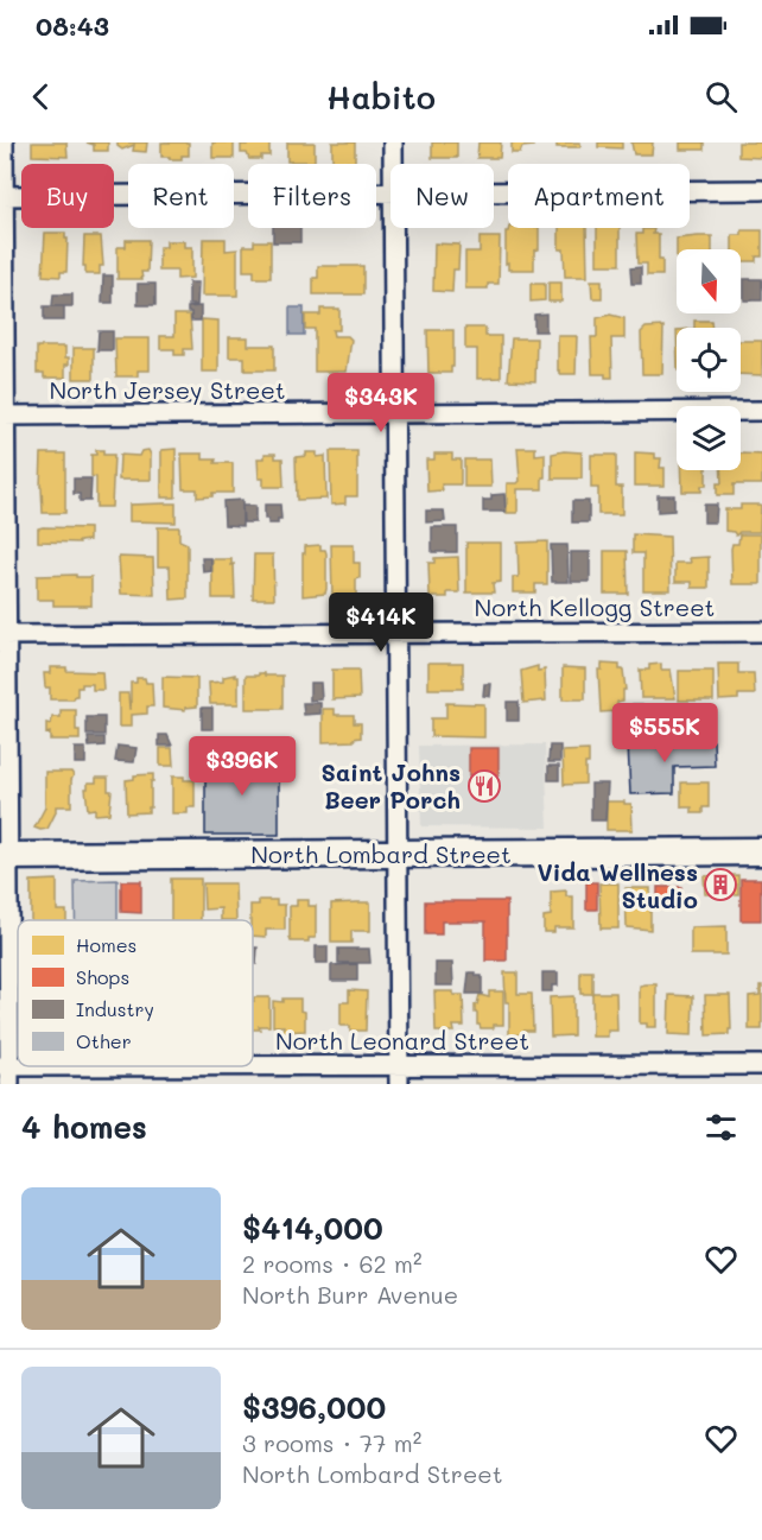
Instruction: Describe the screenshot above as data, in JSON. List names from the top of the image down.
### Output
{
  "streets": {
    "main road": ["North Lombard Street"],
    "street": ["North Jersey Street", "North Kellogg Street", "North Leonard Street"]
  },
  "places": {
    "restaurant": ["Saint Johns Beer Porch"],
    "building": ["Vida Wellness Studio"]
  },
  "legend": [
    "Homes",
    "Shops",
    "Industry",
    "Other"
  ],
  "north": "bottom",
  "page": {
    "status": "08:43",
    "header": "Habito",
    "chip": [
      "Buy",
      "Rent",
      "Filters",
      "New",
      "Apartment"
    ],
    "price": [
      "$343K",
      "$414K",
      "$555K",
      "$396K"
    ],
    "heading": "4 homes",
    "list": [
      {
        "name": "$414,000",
        "note": "2 rooms · 62 m² · North Burr Avenue"
      },
      {
        "name": "$396,000",
        "note": "3 rooms · 77 m² · North Lombard Street"
      }
    ]
  }
}
